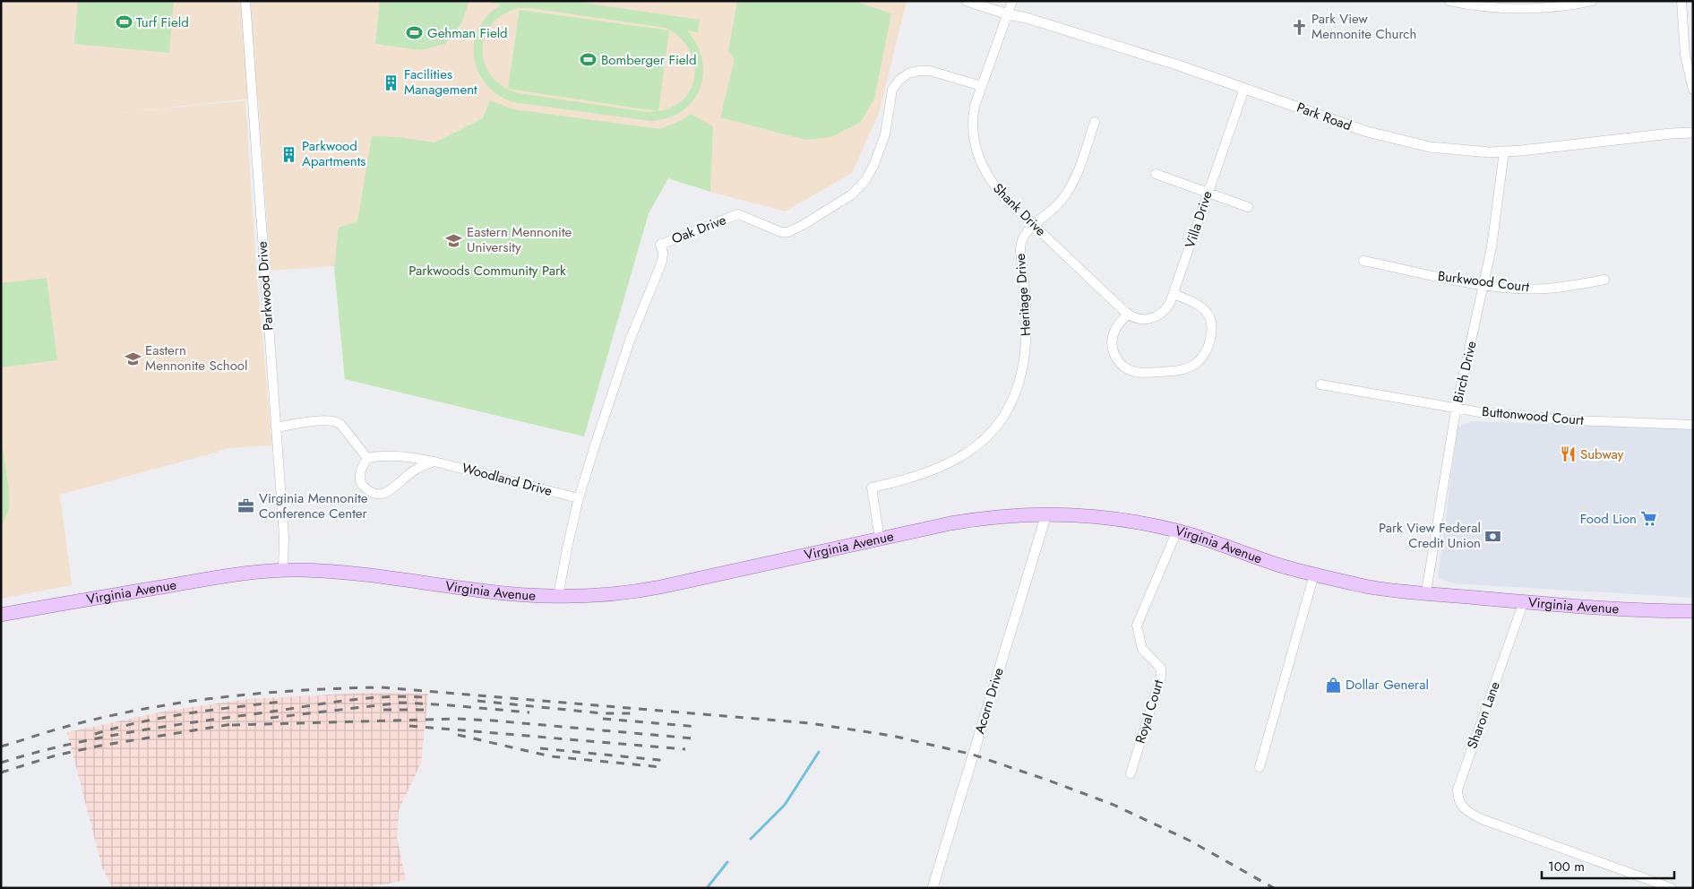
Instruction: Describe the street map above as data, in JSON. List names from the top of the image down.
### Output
{
  "streets": {
    "main road": ["Virginia Avenue"],
    "street": [
      "Park Road",
      "Shank Drive",
      "Villa Drive",
      "Oak Drive",
      "Burkwood Court",
      "Parkwood Drive",
      "Heritage Drive",
      "Birch Drive",
      "Buttonwood Court",
      "Woodland Drive",
      "Acorn Drive",
      "Royal Court",
      "Sharon Lane"
    ]
  },
  "crossings": [
    ["Park Road", "Shank Drive"],
    ["Park Road", "Villa Drive"],
    ["Park Road", "Birch Drive"],
    ["Shank Drive", "Villa Drive"],
    ["Shank Drive", "Oak Drive"],
    ["Shank Drive", "Heritage Drive"],
    ["Oak Drive", "Woodland Drive"],
    ["Oak Drive", "Virginia Avenue"],
    ["Burkwood Court", "Birch Drive"],
    ["Parkwood Drive", "Virginia Avenue"],
    ["Heritage Drive", "Virginia Avenue"],
    ["Birch Drive", "Buttonwood Court"],
    ["Birch Drive", "Virginia Avenue"],
    ["Virginia Avenue", "Acorn Drive"],
    ["Virginia Avenue", "Royal Court"],
    ["Virginia Avenue", "Sharon Lane"]
  ],
  "parks": ["Parkwoods Community Park"],
  "places": {
    "sports": ["Turf Field", "Gehman Field", "Bomberger Field"],
    "church": ["Park View Mennonite Church"],
    "building": ["Facilities Management", "Parkwood Apartments"],
    "school or university": ["Eastern Mennonite University", "Eastern Mennonite School"],
    "restaurant": ["Subway"],
    "office": ["Virginia Mennonite Conference Center"],
    "supermarket": ["Food Lion"],
    "bank": ["Park View Federal Credit Union"],
    "shop": ["Dollar General"]
  },
  "scale_bar": "100 m"
}
